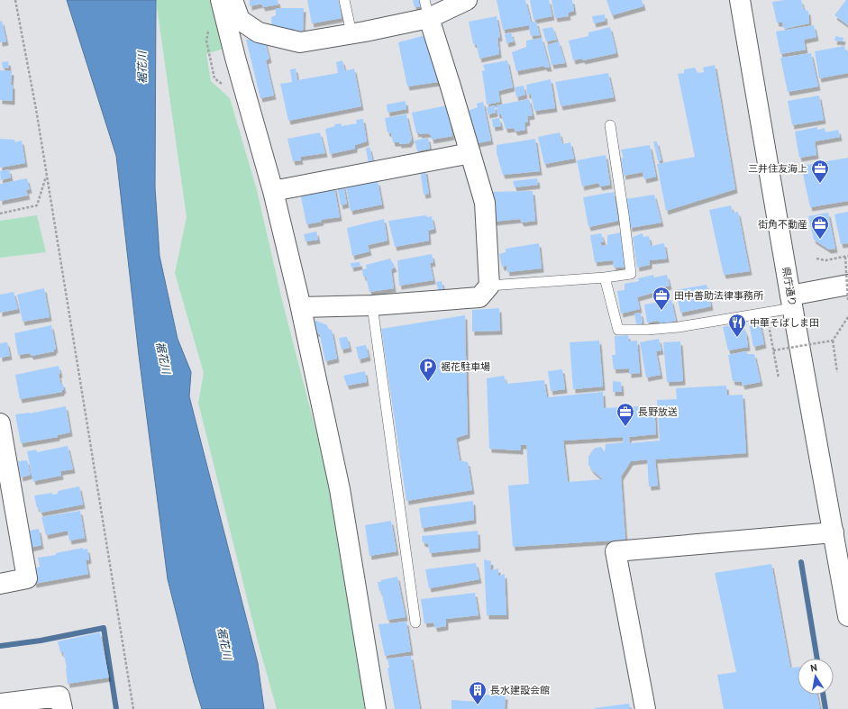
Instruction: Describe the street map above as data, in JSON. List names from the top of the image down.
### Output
{
  "streets": {
    "main road": ["県庁通り"]
  },
  "water": ["裾花川"],
  "places": {
    "office": [
      "三井住友海上",
      "街角不動産",
      "田中善助法律事務所",
      "長野放送"
    ],
    "restaurant": ["中華そばしま田"],
    "parking": ["裾花駐車場"],
    "building": ["長水建設会館"]
  },
  "north": "top"
}
